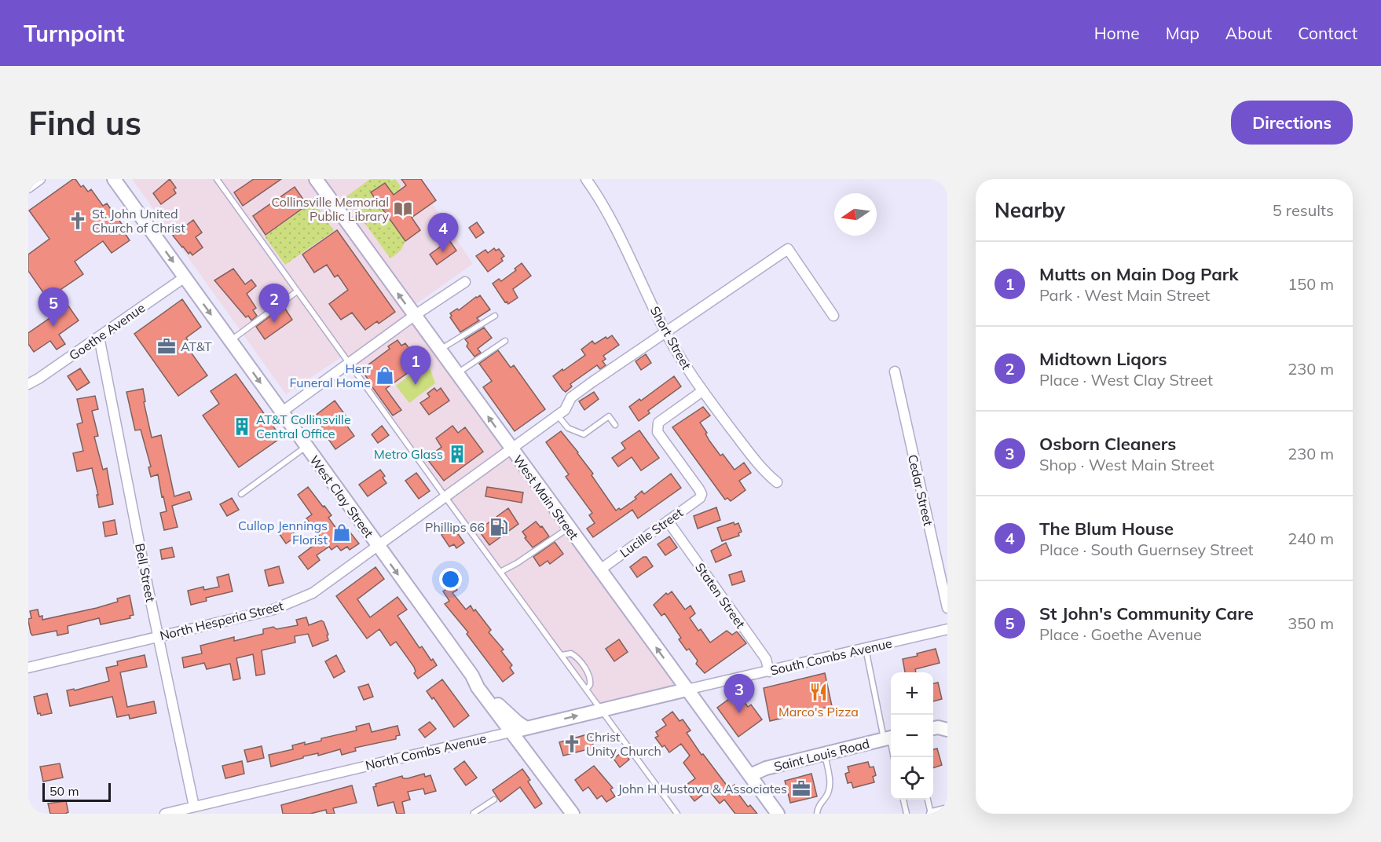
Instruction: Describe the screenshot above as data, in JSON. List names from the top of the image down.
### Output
{
  "streets": {
    "main road": [
      "West Clay Street",
      "West Main Street",
      "North Combs Avenue",
      "Saint Louis Road"
    ],
    "street": [
      "Goethe Avenue",
      "Short Street",
      "Cedar Street",
      "Lucille Street",
      "Bell Street",
      "Staten Street",
      "North Hesperia Street",
      "South Combs Avenue"
    ]
  },
  "crossings": [
    ["Goethe Avenue", "West Clay Street"],
    ["Goethe Avenue", "Bell Street"],
    ["Short Street", "Lucille Street"],
    ["Short Street", "North Hesperia Street"],
    ["West Clay Street", "North Hesperia Street"],
    ["West Clay Street", "North Combs Avenue"],
    ["West Main Street", "Lucille Street"],
    ["West Main Street", "North Hesperia Street"],
    ["West Main Street", "South Combs Avenue"],
    ["West Main Street", "North Combs Avenue"],
    ["West Main Street", "Saint Louis Road"],
    ["Lucille Street", "Staten Street"],
    ["Bell Street", "North Hesperia Street"],
    ["Bell Street", "North Combs Avenue"],
    ["Staten Street", "South Combs Avenue"],
    ["South Combs Avenue", "North Combs Avenue"]
  ],
  "one_way": ["West Clay Street", "West Main Street"],
  "places": {
    "library": ["Collinsville Memorial Public Library"],
    "church": ["St. John United Church of Christ", "Christ Unity Church"],
    "office": ["AT&T", "John H Hustava & Associates"],
    "shop": ["Herr Funeral Home", "Cullop Jennings Florist"],
    "building": ["AT&T Collinsville Central Office", "Metro Glass"],
    "fuel station": ["Phillips 66"],
    "restaurant": ["Marco's Pizza"]
  },
  "scale_bar": "50 m",
  "north": "left",
  "page": {
    "header": "Turnpoint",
    "nav": [
      "Home",
      "Map",
      "About",
      "Contact"
    ],
    "buttons": "Directions",
    "title": "Find us",
    "heading": ["Nearby", "5 results"],
    "pins": [
      "4",
      "2",
      "5",
      "1",
      "3"
    ],
    "list": [
      {
        "mark": "1",
        "name": "Mutts on Main Dog Park",
        "note": "Park · West Main Street",
        "value": "150 m"
      },
      {
        "mark": "2",
        "name": "Midtown Liqors",
        "note": "Place · West Clay Street",
        "value": "230 m"
      },
      {
        "mark": "3",
        "name": "Osborn Cleaners",
        "note": "Shop · West Main Street",
        "value": "230 m"
      },
      {
        "mark": "4",
        "name": "The Blum House",
        "note": "Place · South Guernsey Street",
        "value": "240 m"
      },
      {
        "mark": "5",
        "name": "St John's Community Care",
        "note": "Place · Goethe Avenue",
        "value": "350 m"
      }
    ],
    "map_buttons": ["+", "−"],
    "scale": "50 m"
  }
}
